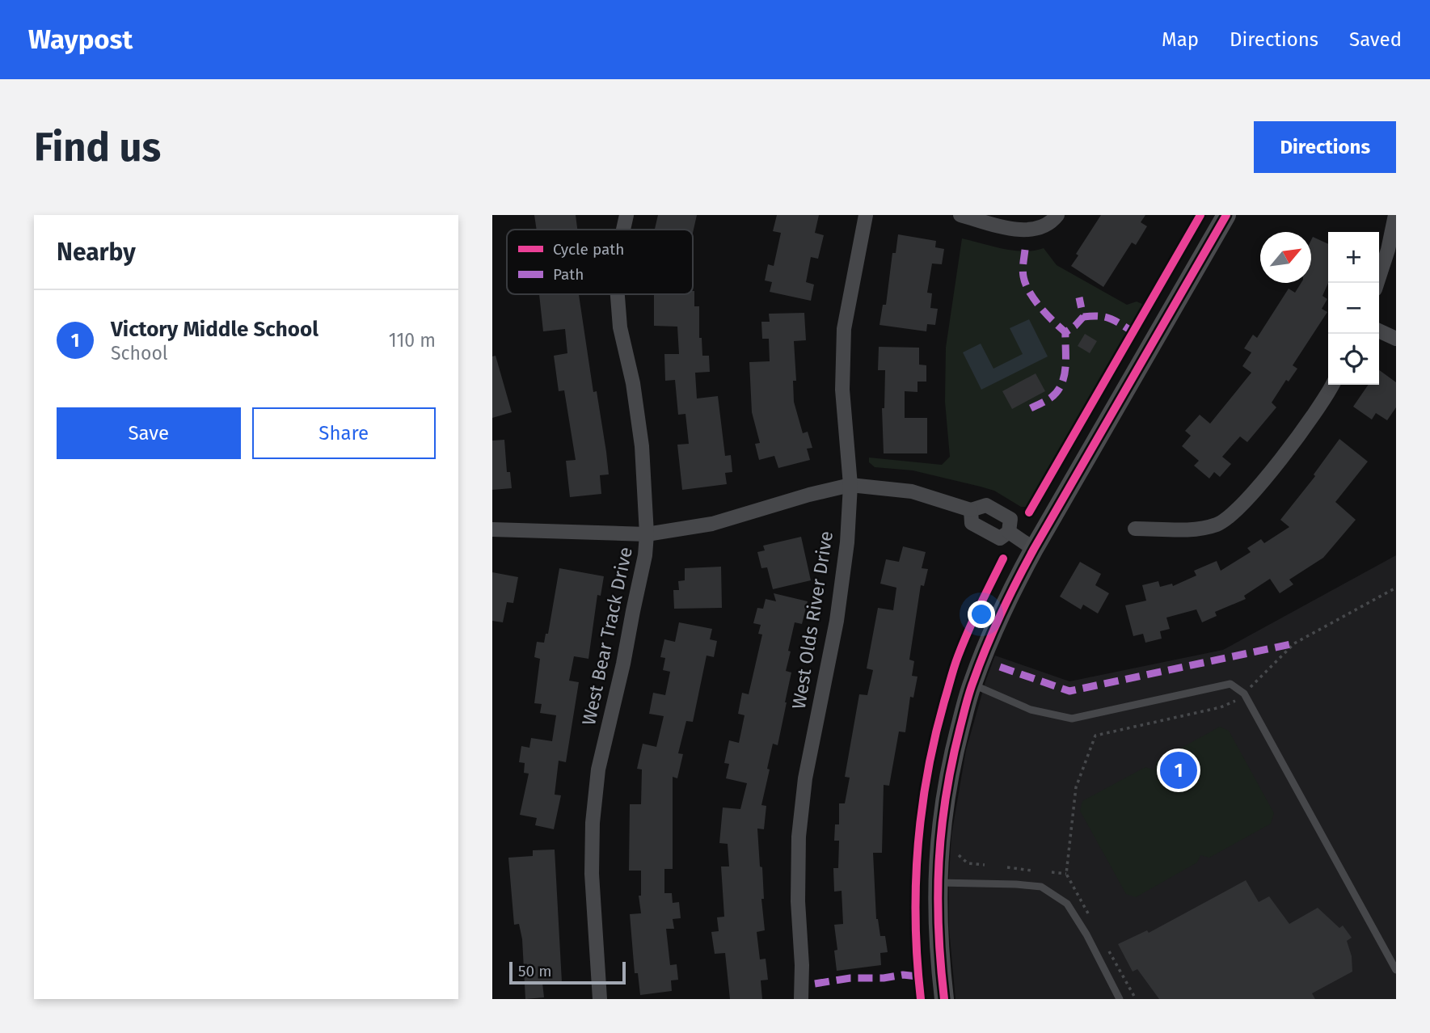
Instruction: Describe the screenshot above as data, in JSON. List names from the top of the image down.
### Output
{
  "streets": {
    "street": ["West Olds River Drive", "West Bear Track Drive"]
  },
  "legend": ["Cycle path", "Path"],
  "scale_bar": "50 m",
  "north": "top right",
  "page": {
    "header": "Waypost",
    "nav": ["Map", "Directions", "Saved"],
    "buttons": [
      "Directions",
      ["Save", "Share"]
    ],
    "title": "Find us",
    "heading": "Nearby",
    "map_buttons": ["+", "−"],
    "list": [
      {
        "mark": "1",
        "name": "Victory Middle School",
        "note": "School",
        "value": "110 m"
      }
    ],
    "pins": "1",
    "scale": "50 m"
  }
}
